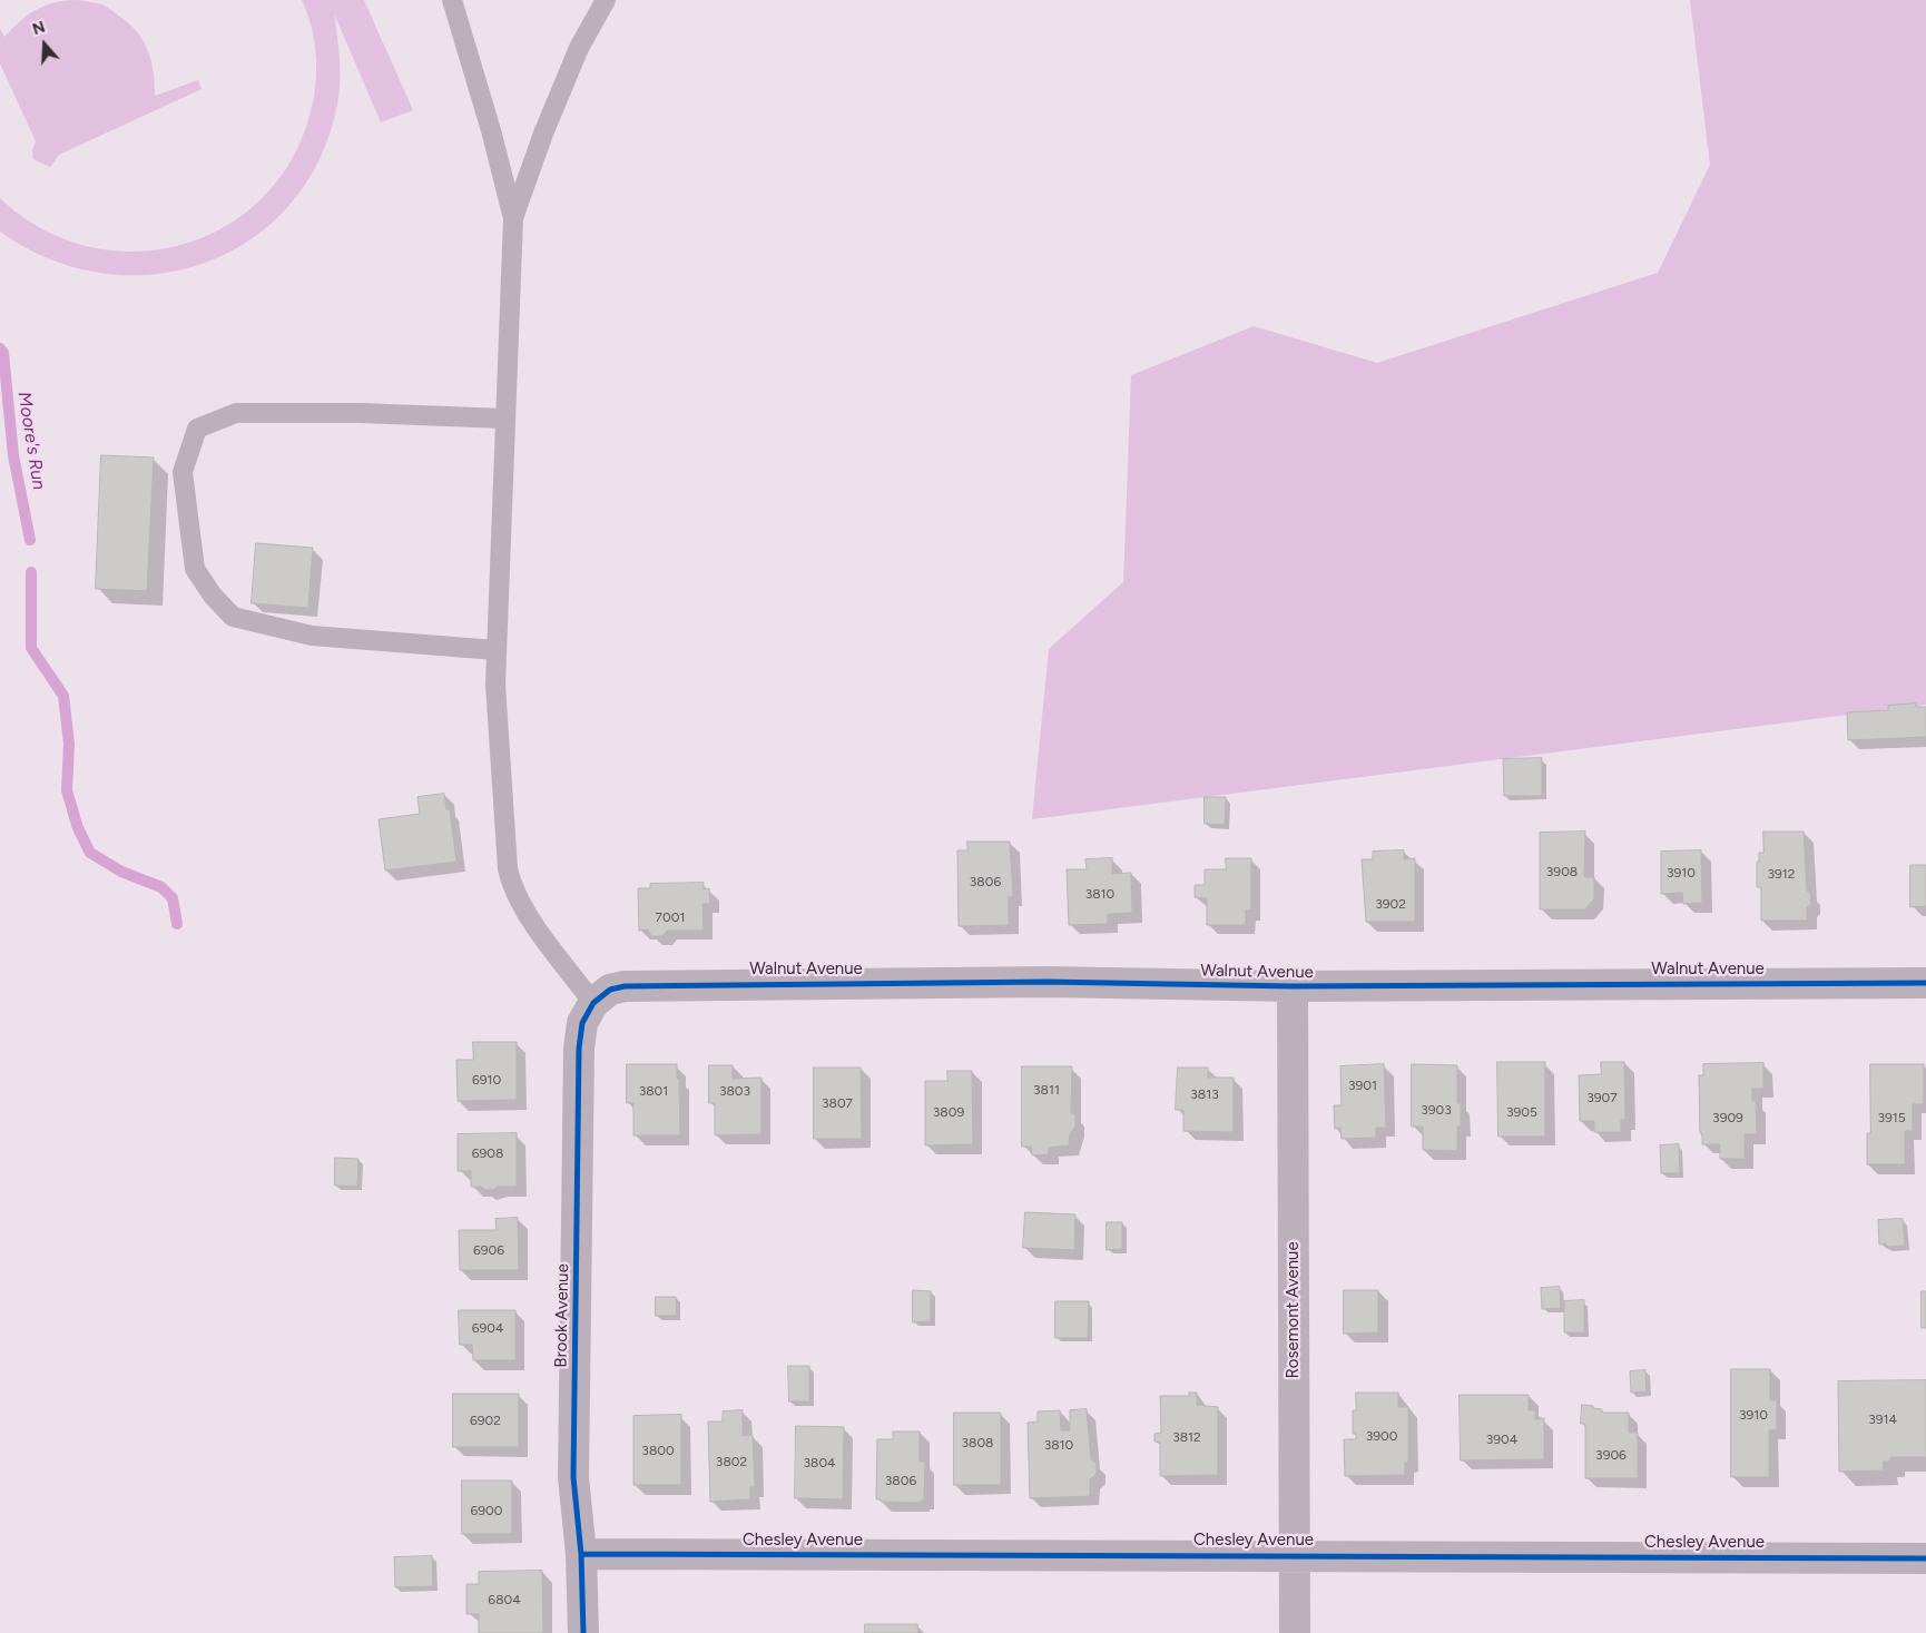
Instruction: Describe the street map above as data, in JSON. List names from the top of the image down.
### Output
{
  "streets": {
    "street": [
      "Walnut Avenue",
      "Rosemont Avenue",
      "Brook Avenue",
      "Chesley Avenue"
    ]
  },
  "crossings": [
    ["Walnut Avenue", "Rosemont Avenue"],
    ["Walnut Avenue", "Brook Avenue"],
    ["Rosemont Avenue", "Chesley Avenue"],
    ["Brook Avenue", "Chesley Avenue"]
  ],
  "water": ["Moore's Run"],
  "house_numbers": [
    "3908",
    "3910",
    "3912",
    "3806",
    "3810",
    "3902",
    "7001",
    "6910",
    "3901",
    "3811",
    "3801",
    "3803",
    "3813",
    "3907",
    "3807",
    "3903",
    "3809",
    "3905",
    "3909",
    "3915",
    "6908",
    "6906",
    "6904",
    "3910",
    "3914",
    "6902",
    "3900",
    "3812",
    "3904",
    "3808",
    "3810",
    "3800",
    "3906",
    "3802",
    "3804",
    "3806",
    "6900",
    "6804"
  ],
  "north": "top"
}
